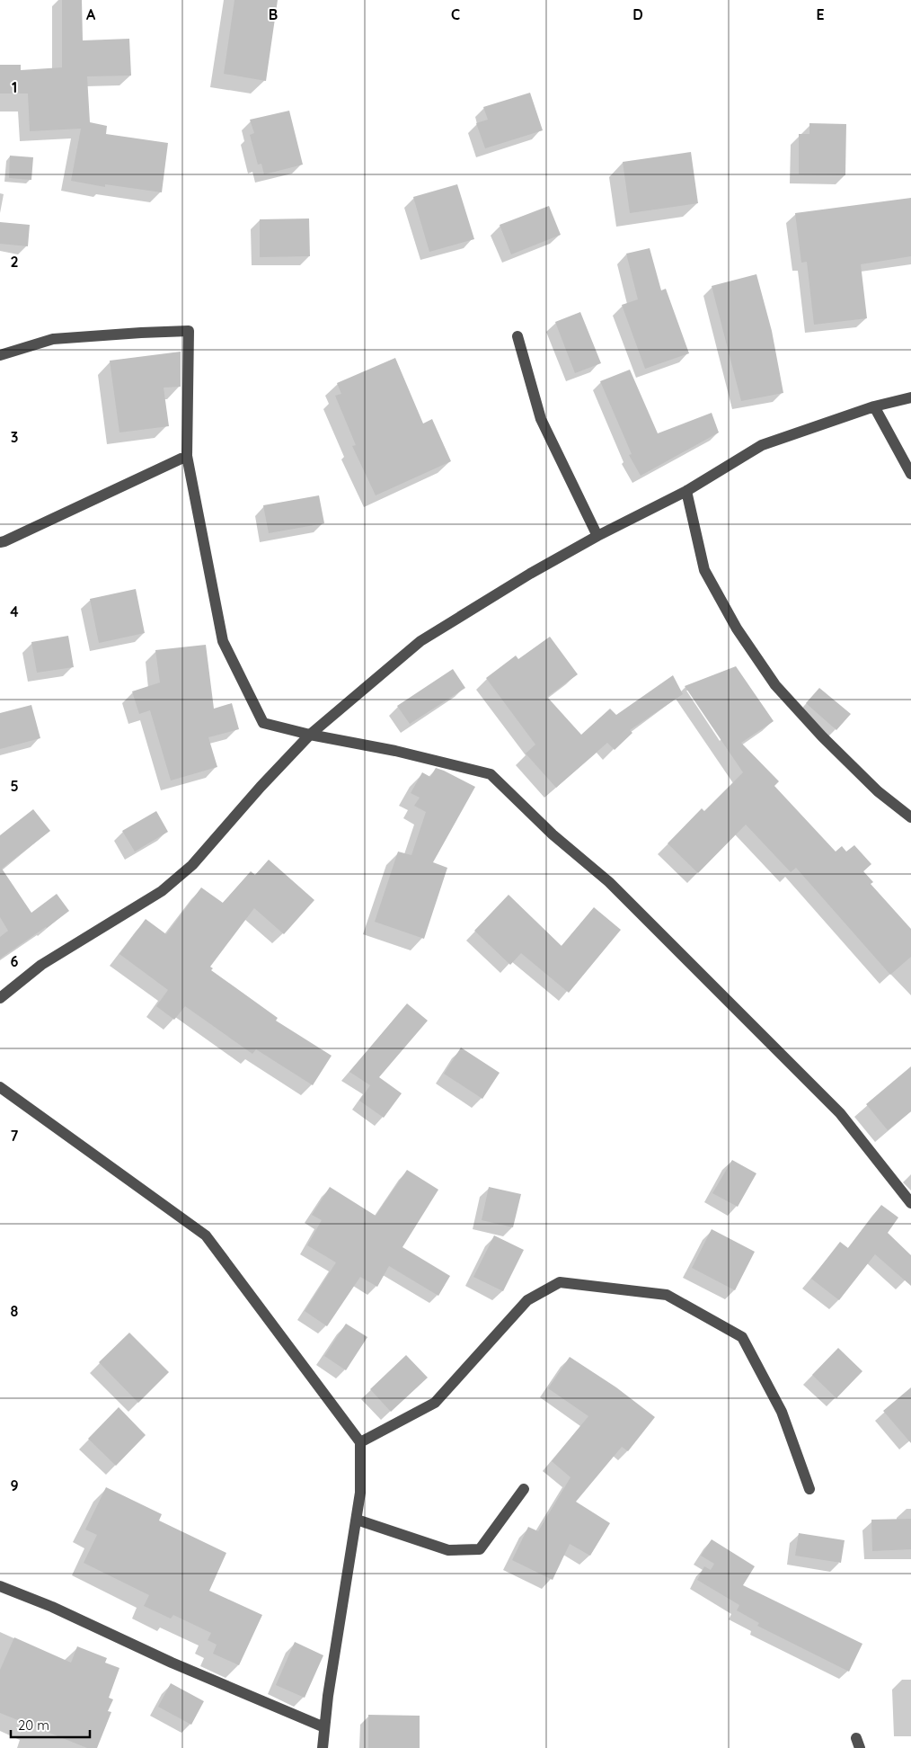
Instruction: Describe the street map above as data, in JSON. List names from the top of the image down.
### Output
{
  "scale_bar": "20 m",
  "grid": {
    "columns": [
      "A",
      "B",
      "C",
      "D",
      "E"
    ],
    "rows": [
      "1",
      "2",
      "3",
      "4",
      "5",
      "6",
      "7",
      "8",
      "9"
    ]
  }
}
